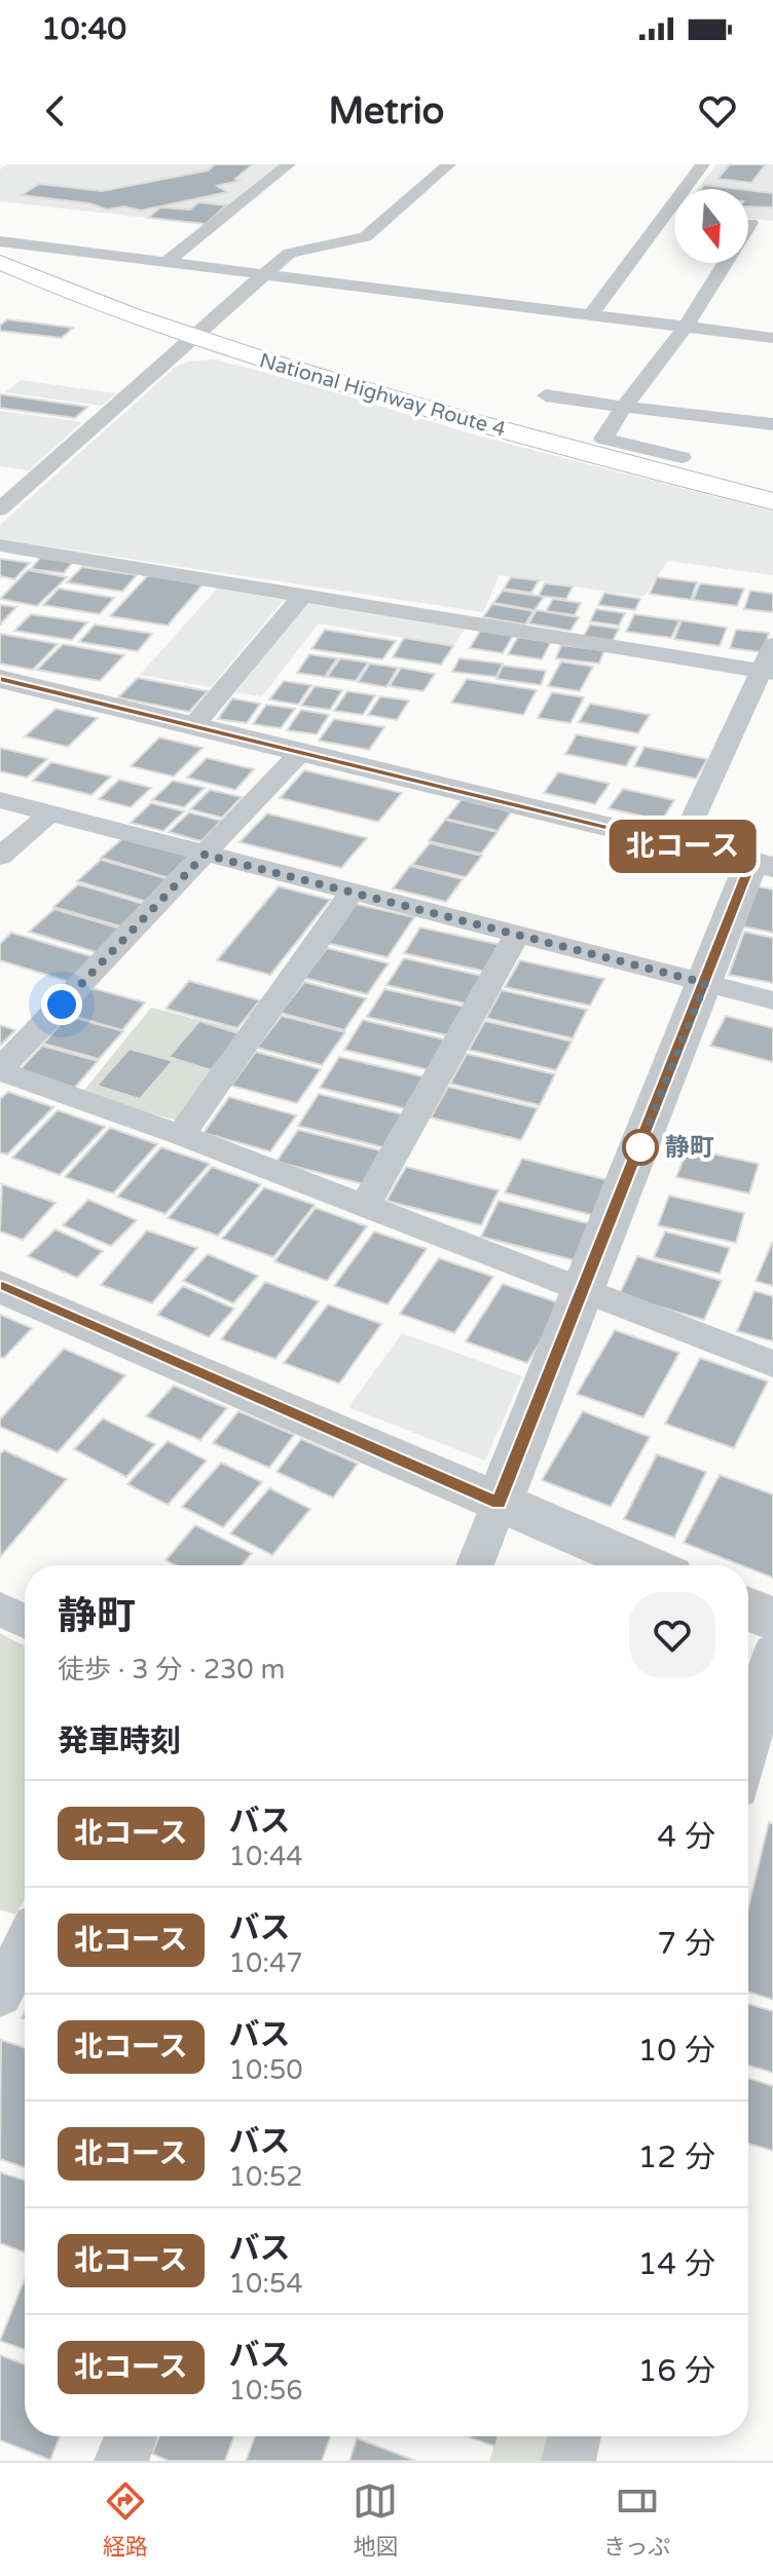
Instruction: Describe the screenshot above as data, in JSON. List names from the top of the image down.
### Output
{
  "streets": {
    "highway": ["National Highway Route 4"]
  },
  "places": ["静町"],
  "lines": ["bus line 北コース"],
  "north": "bottom",
  "page": {
    "status": "10:40",
    "header": "Metrio",
    "on_map": "北コース",
    "heading": [
      ["静町", "徒歩 · 3 分 · 230 m"],
      "発車時刻"
    ],
    "list": [
      {
        "mark": "北コース",
        "name": "バス",
        "note": "10:44",
        "value": "4 分"
      },
      {
        "mark": "北コース",
        "name": "バス",
        "note": "10:47",
        "value": "7 分"
      },
      {
        "mark": "北コース",
        "name": "バス",
        "note": "10:50",
        "value": "10 分"
      },
      {
        "mark": "北コース",
        "name": "バス",
        "note": "10:52",
        "value": "12 分"
      },
      {
        "mark": "北コース",
        "name": "バス",
        "note": "10:54",
        "value": "14 分"
      },
      {
        "mark": "北コース",
        "name": "バス",
        "note": "10:56",
        "value": "16 分"
      }
    ],
    "tabs": ["経路", "地図", "きっぷ"]
  }
}
